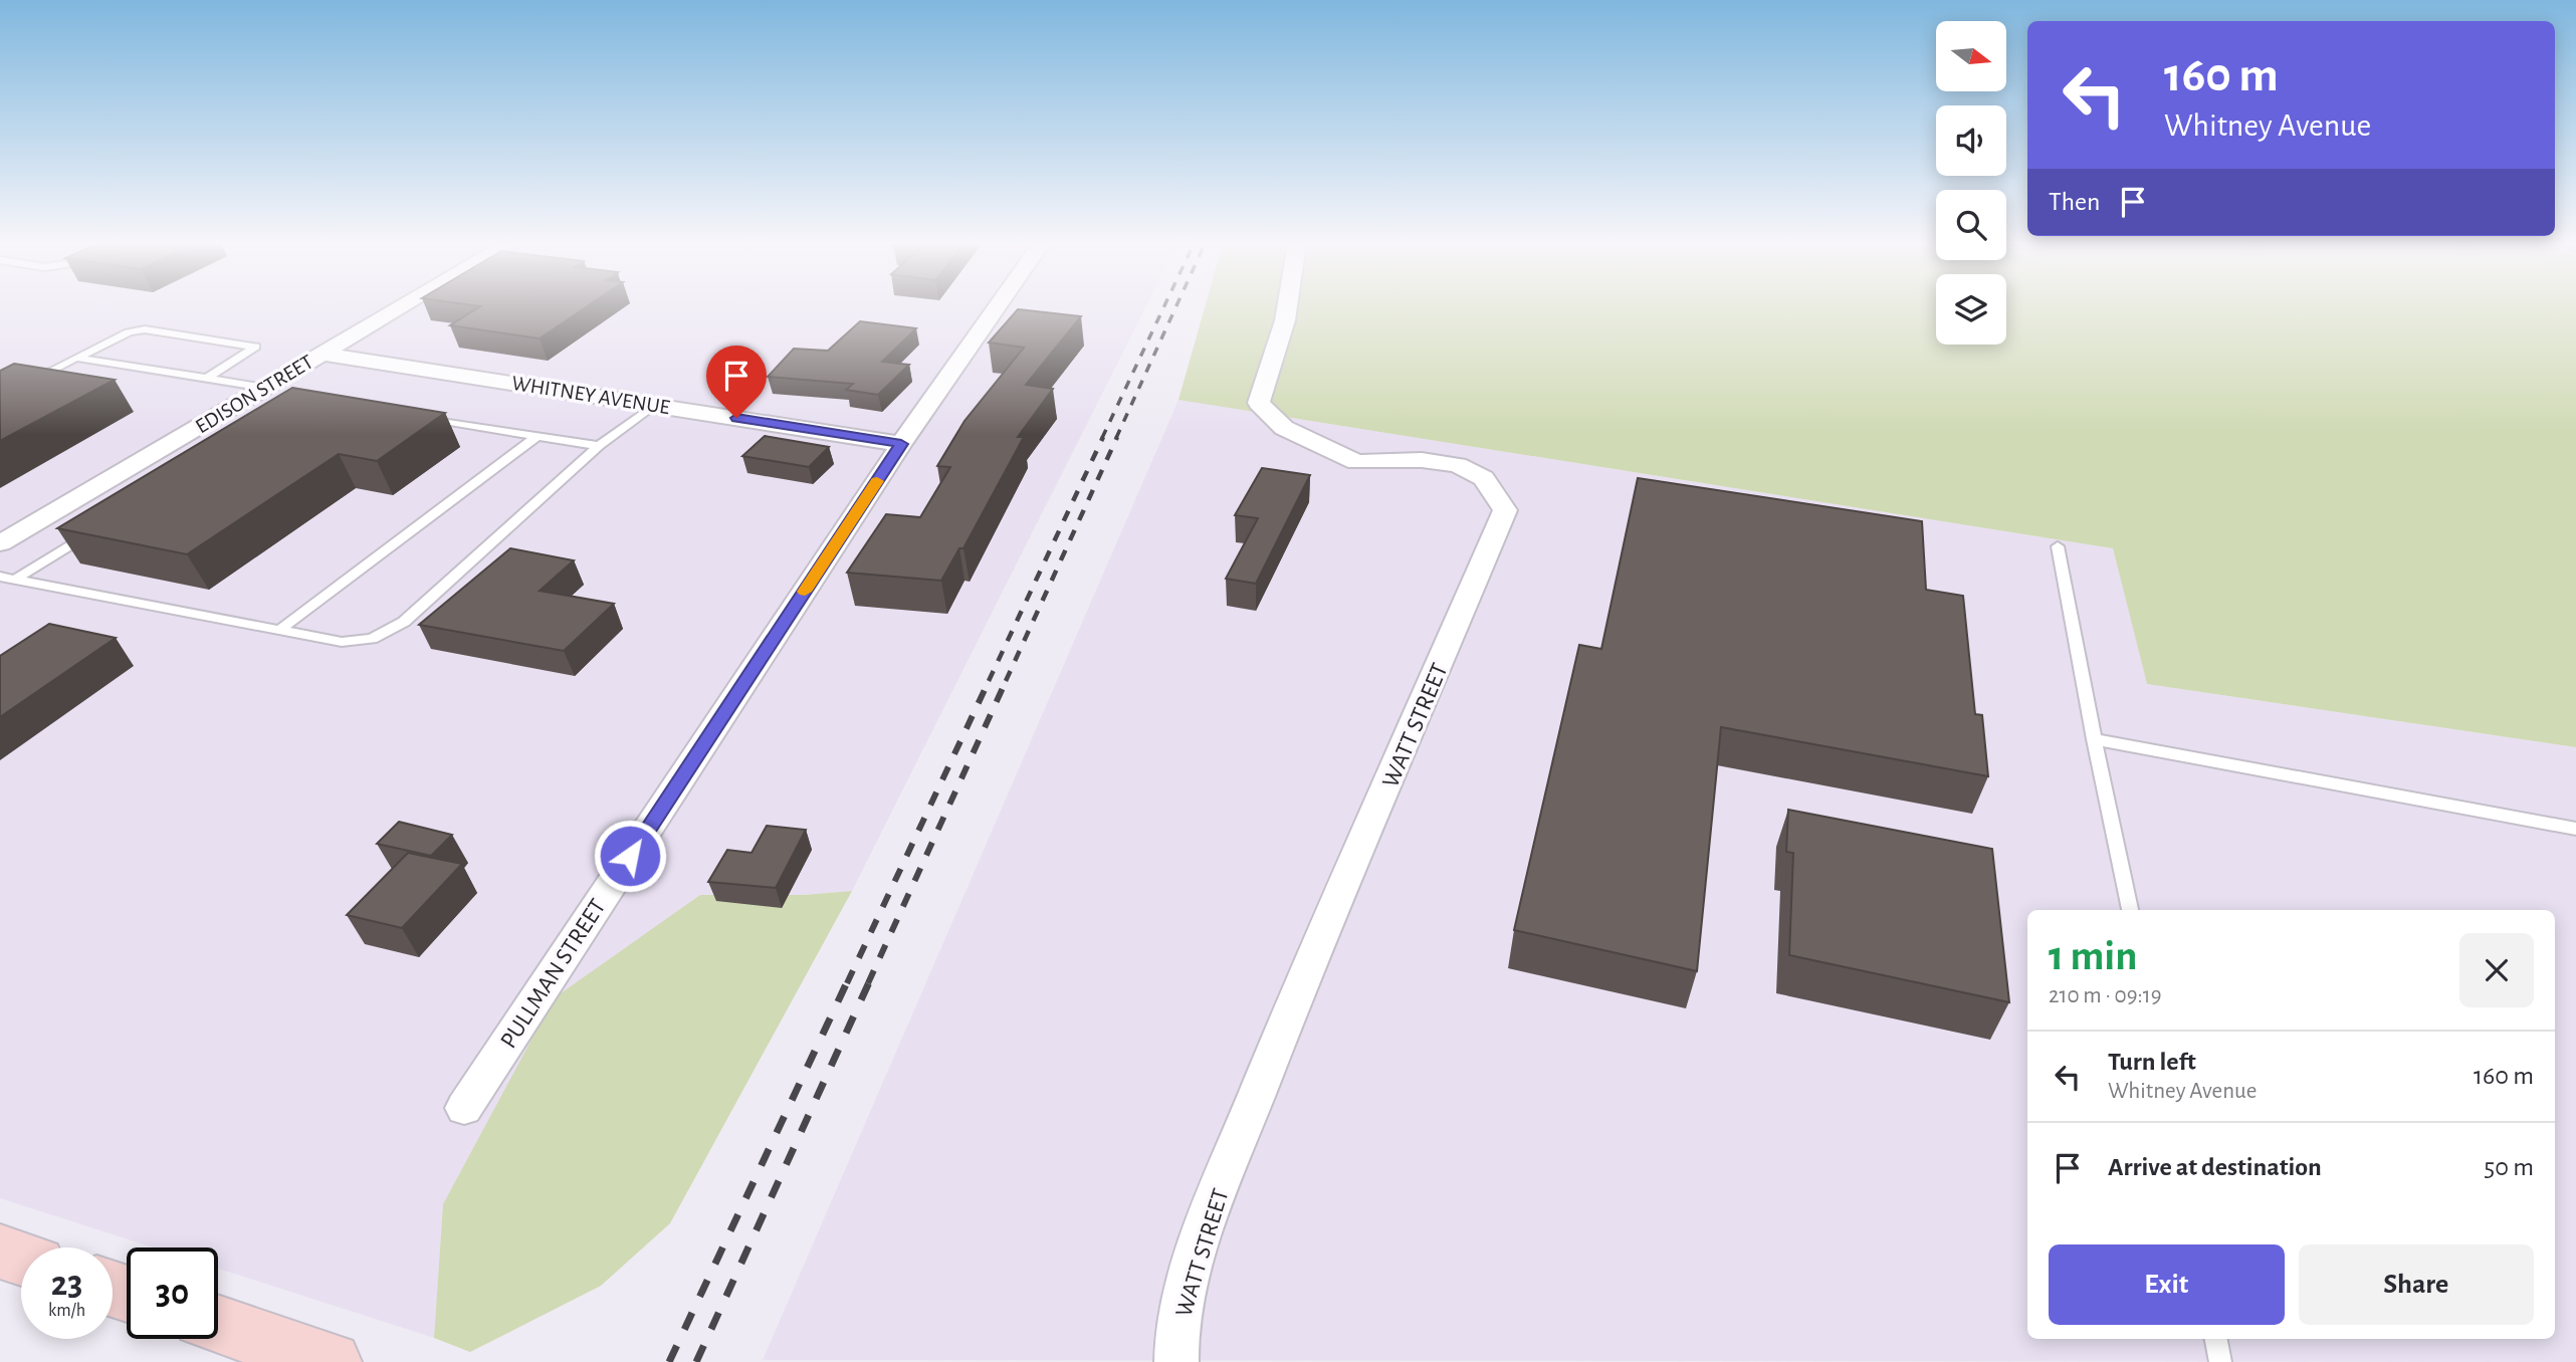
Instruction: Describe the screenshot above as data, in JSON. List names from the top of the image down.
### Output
{
  "streets": {
    "street": [
      "EDISON STREET",
      "WHITNEY AVENUE",
      "WATT STREET",
      "PULLMAN STREET"
    ]
  },
  "crossings": [
    ["EDISON STREET", "WHITNEY AVENUE"],
    ["WHITNEY AVENUE", "PULLMAN STREET"]
  ],
  "north": "right",
  "page": {
    "turn": ["160 m", "Whitney Avenue"],
    "then": "Then",
    "heading": ["1 min", "210 m · 09:19"],
    "list": [
      {
        "name": "Turn left",
        "note": "Whitney Avenue",
        "value": "160 m"
      },
      {
        "name": "Arrive at destination",
        "value": "50 m"
      }
    ],
    "buttons": ["Exit", "Share"],
    "speed": "23 km/h",
    "limit": "30"
  }
}
